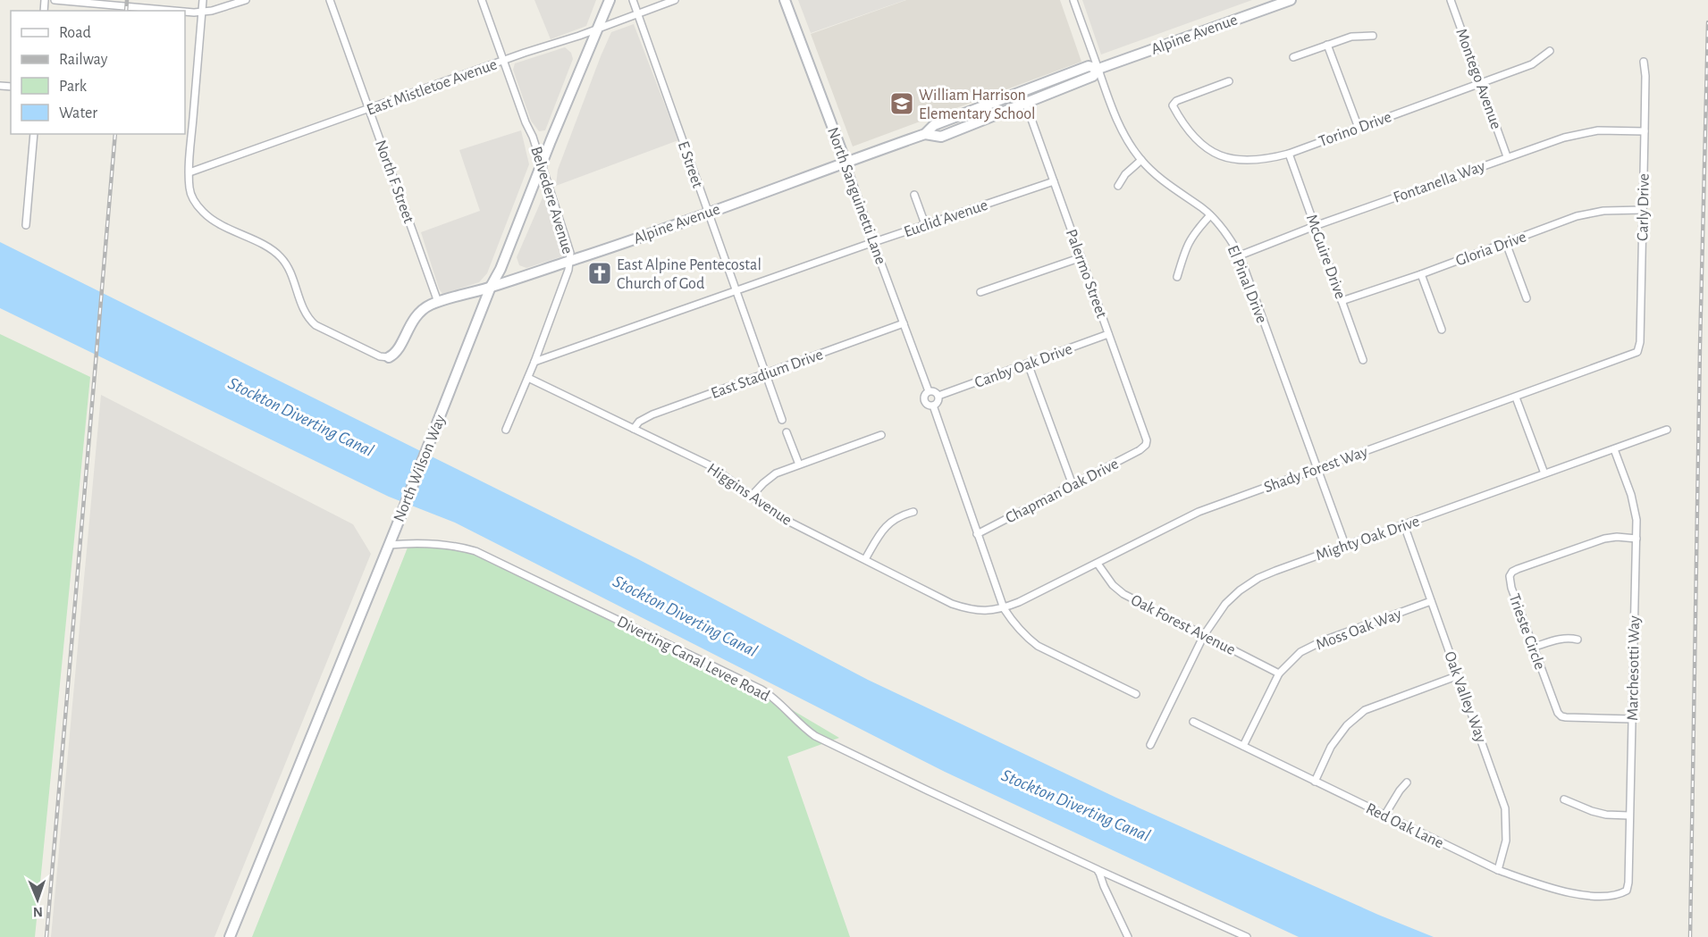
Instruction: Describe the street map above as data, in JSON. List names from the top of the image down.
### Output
{
  "streets": {
    "street": [
      "Alpine Avenue",
      "Montego Avenue",
      "East Mistletoe Avenue",
      "Torino Drive",
      "E Street",
      "North F Street",
      "Fontanella Way",
      "North Sanguinetti Lane",
      "Belvedere Avenue",
      "Carly Drive",
      "Euclid Avenue",
      "Gloria Drive",
      "McGuire Drive",
      "Palermo Street",
      "El Pinal Drive",
      "Canby Oak Drive",
      "East Stadium Drive",
      "North Wilson Way",
      "Shady Forest Way",
      "Chapman Oak Drive",
      "Higgins Avenue",
      "Mighty Oak Drive",
      "Oak Forest Avenue",
      "Moss Oak Way",
      "Trieste Circle",
      "Diverting Canal Levee Road",
      "Marchesotti Way",
      "Oak Valley Way",
      "Red Oak Lane"
    ]
  },
  "crossings": [
    ["Alpine Avenue", "E Street"],
    ["Alpine Avenue", "North F Street"],
    ["Alpine Avenue", "North Sanguinetti Lane"],
    ["Alpine Avenue", "Belvedere Avenue"],
    ["Alpine Avenue", "Palermo Street"],
    ["Alpine Avenue", "El Pinal Drive"],
    ["Alpine Avenue", "North Wilson Way"],
    ["Montego Avenue", "Torino Drive"],
    ["Montego Avenue", "Fontanella Way"],
    ["East Mistletoe Avenue", "E Street"],
    ["East Mistletoe Avenue", "North F Street"],
    ["East Mistletoe Avenue", "Belvedere Avenue"],
    ["East Mistletoe Avenue", "North Wilson Way"],
    ["Torino Drive", "McGuire Drive"],
    ["E Street", "Euclid Avenue"],
    ["E Street", "East Stadium Drive"],
    ["Fontanella Way", "Carly Drive"],
    ["Fontanella Way", "McGuire Drive"],
    ["Fontanella Way", "El Pinal Drive"],
    ["North Sanguinetti Lane", "Euclid Avenue"],
    ["North Sanguinetti Lane", "Canby Oak Drive"],
    ["North Sanguinetti Lane", "East Stadium Drive"],
    ["Belvedere Avenue", "Euclid Avenue"],
    ["Belvedere Avenue", "North Wilson Way"],
    ["Belvedere Avenue", "Higgins Avenue"],
    ["Carly Drive", "Gloria Drive"],
    ["Carly Drive", "Shady Forest Way"],
    ["Euclid Avenue", "Palermo Street"],
    ["Gloria Drive", "McGuire Drive"],
    ["Palermo Street", "Canby Oak Drive"],
    ["Palermo Street", "Chapman Oak Drive"],
    ["El Pinal Drive", "Shady Forest Way"],
    ["El Pinal Drive", "Mighty Oak Drive"],
    ["East Stadium Drive", "Higgins Avenue"],
    ["North Wilson Way", "Diverting Canal Levee Road"],
    ["Shady Forest Way", "Higgins Avenue"],
    ["Shady Forest Way", "Oak Forest Avenue"],
    ["Mighty Oak Drive", "Oak Forest Avenue"],
    ["Mighty Oak Drive", "Marchesotti Way"],
    ["Mighty Oak Drive", "Oak Valley Way"],
    ["Oak Forest Avenue", "Moss Oak Way"],
    ["Moss Oak Way", "Oak Valley Way"],
    ["Moss Oak Way", "Red Oak Lane"],
    ["Trieste Circle", "Marchesotti Way"],
    ["Marchesotti Way", "Red Oak Lane"],
    ["Oak Valley Way", "Red Oak Lane"]
  ],
  "water": ["Stockton Diverting Canal"],
  "places": {
    "school or university": ["William Harrison Elementary School"],
    "church": ["East Alpine Pentecostal Church of God"]
  },
  "legend": [
    "Road",
    "Railway",
    "Park",
    "Water"
  ],
  "north": "bottom"
}
